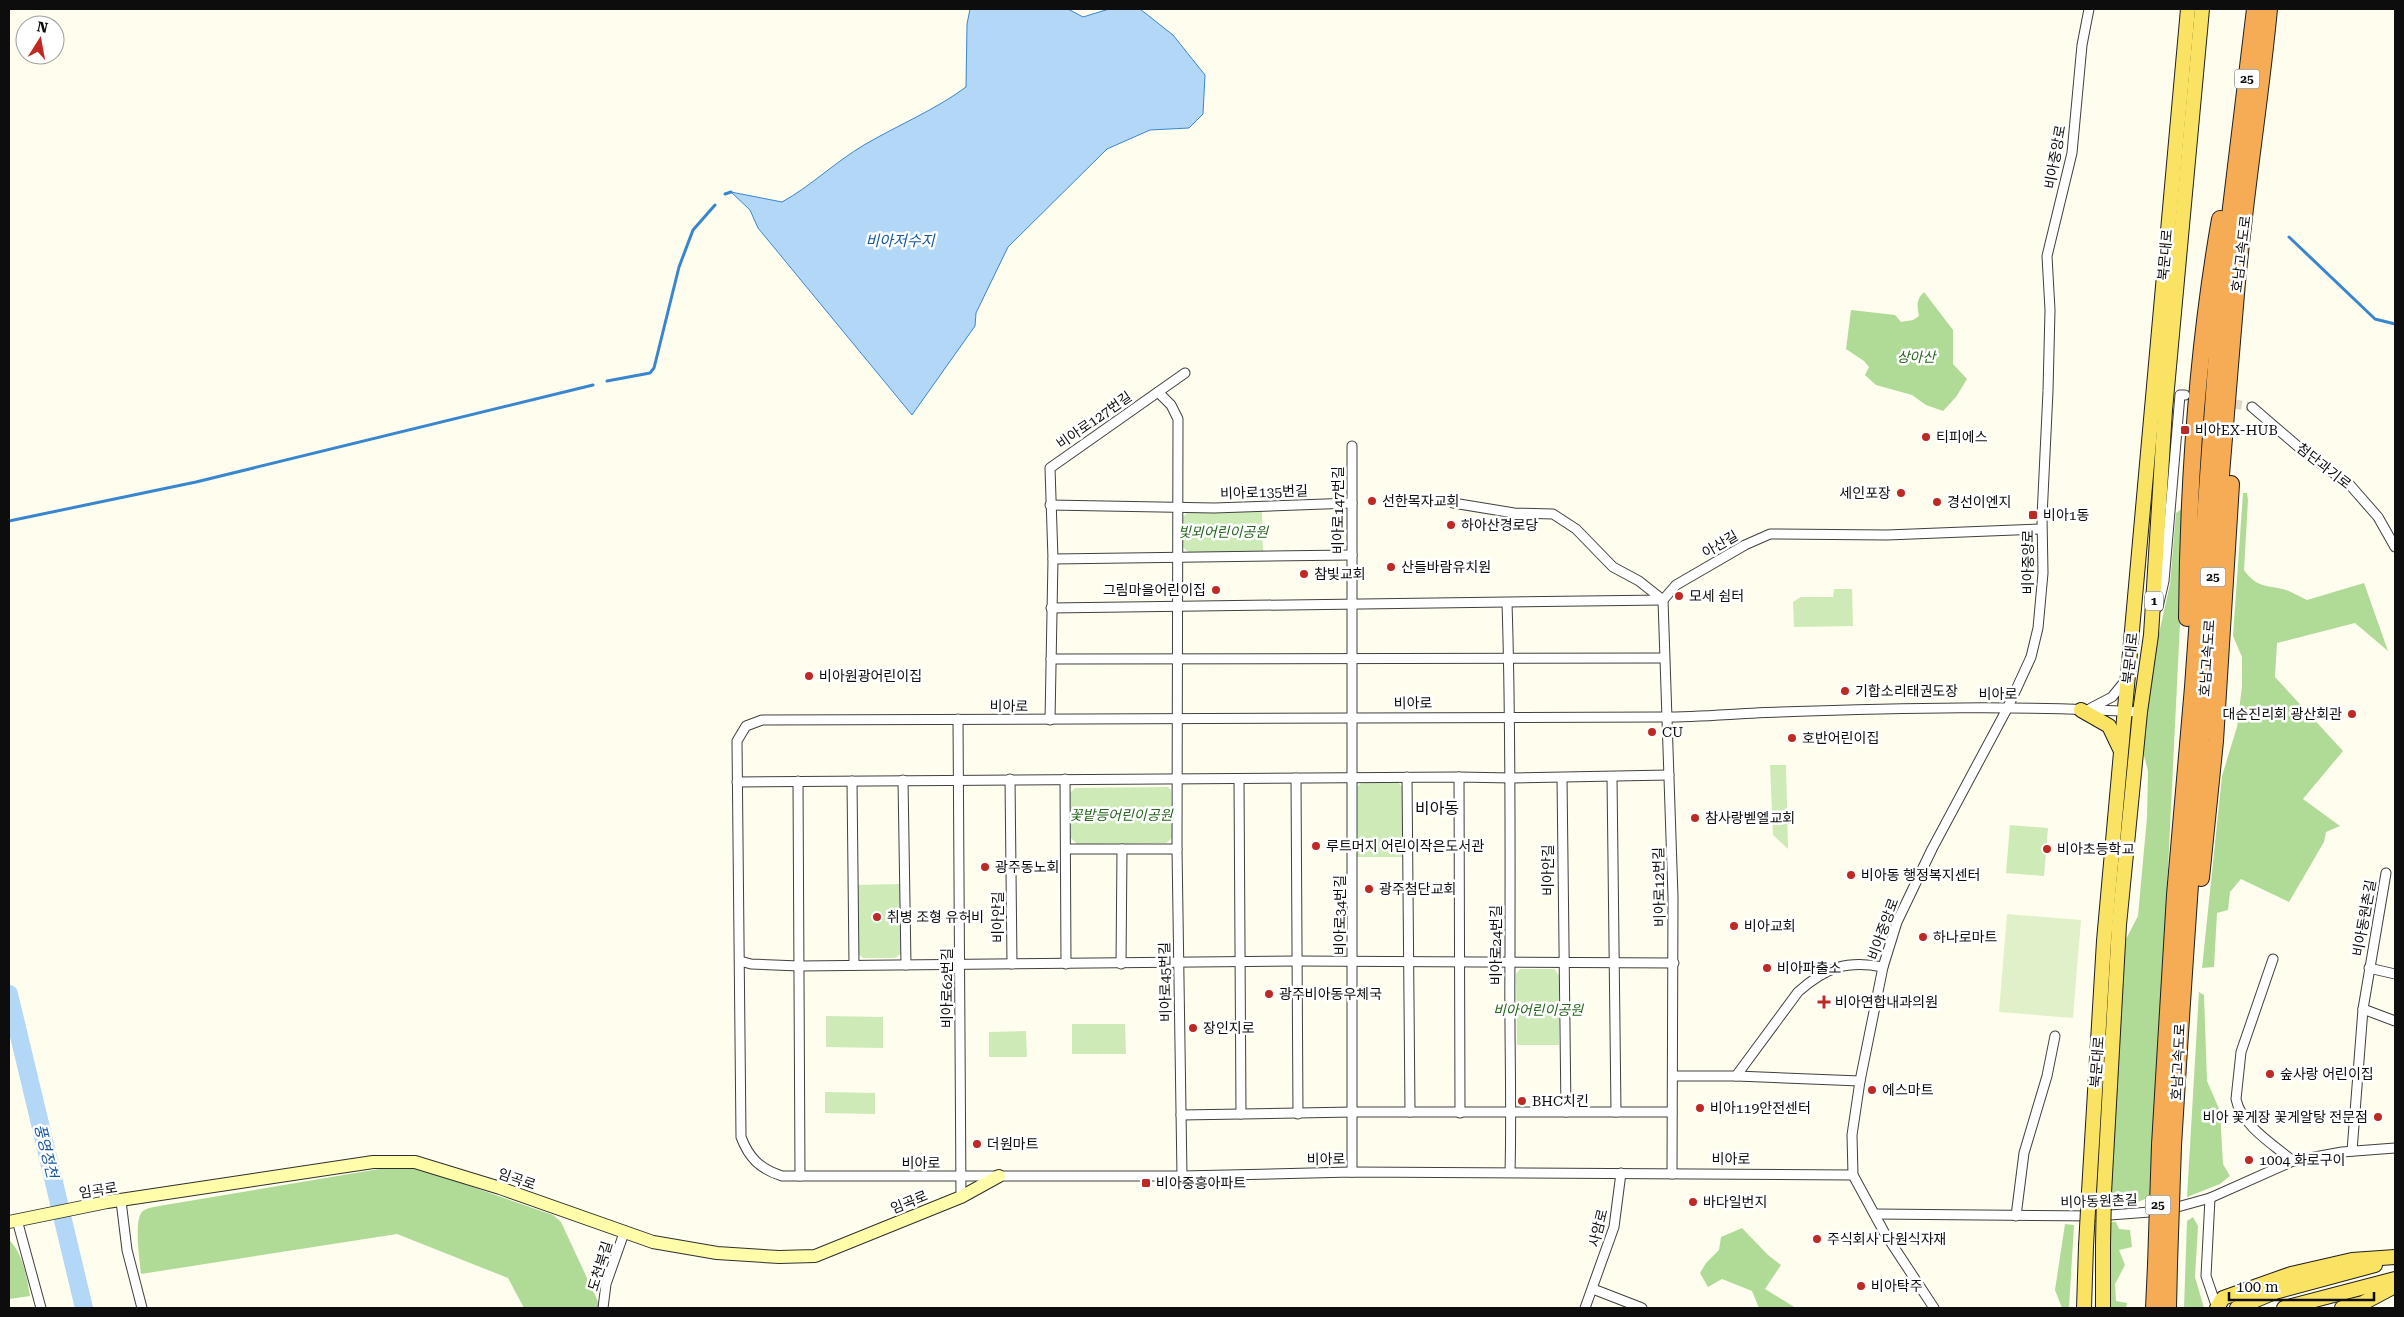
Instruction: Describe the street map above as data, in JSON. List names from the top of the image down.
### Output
{
  "streets": {
    "highway": ["25", "호남고속도로"],
    "main road": ["북문대로", "1", "임곡로"],
    "street": [
      "비아중앙로",
      "비아로127번길",
      "첨단과기로",
      "비아로135번길",
      "비아로147번길",
      "아산길",
      "비아로",
      "비아안길",
      "비아로12번길",
      "비아로34번길",
      "비아동원촌길",
      "비아로24번길",
      "비아로45번길",
      "비아로62번길",
      "사암로",
      "도천북길"
    ]
  },
  "crossings": [
    ["비아중앙로", "아산길"],
    ["비아중앙로", "비아로"],
    ["비아중앙로", "비아동원촌길"],
    ["북문대로", "비아로"],
    ["비아로127번길", "비아로"],
    ["비아로135번길", "비아로147번길"],
    ["비아로147번길", "비아로"],
    ["비아로147번길", "비아로34번길"],
    ["아산길", "비아로12번길"],
    ["비아로", "비아로12번길"],
    ["비아로", "비아로34번길"],
    ["비아로", "비아로24번길"],
    ["비아로", "비아로45번길"],
    ["비아로", "비아로62번길"],
    ["비아로", "임곡로"],
    ["비아로", "사암로"],
    ["비아로62번길", "임곡로"],
    ["임곡로", "도천북길"]
  ],
  "districts": ["비아동"],
  "water": ["비아저수지", "풍영정천"],
  "parks": [
    "상아산",
    "빛뫼어린이공원",
    "꽃밭등어린이공원",
    "비아어린이공원"
  ],
  "places": {
    "transit": ["비아EX-HUB", "비아1동", "비아중흥아파트"],
    "other": [
      "티피에스",
      "세인포장",
      "선한목자교회",
      "경선이엔지",
      "하아산경로당",
      "산들바람유치원",
      "참빛교회",
      "그림마을어린이집",
      "모세 쉼터",
      "비아원광어린이집",
      "기합소리태권도장",
      "대순진리회 광산회관",
      "CU",
      "호반어린이집",
      "참사랑벧엘교회",
      "루트머지 어린이작은도서관",
      "비아초등학교",
      "광주동노회",
      "비아동 행정복지센터",
      "광주첨단교회",
      "취병 조형 유허비",
      "비아교회",
      "하나로마트",
      "비아파출소",
      "광주비아동우체국",
      "장인지로",
      "숲사랑 어린이집",
      "에스마트",
      "BHC치킨",
      "비아119안전센터",
      "비아 꽃게장 꽃게알탕 전문점",
      "더원마트",
      "1004 화로구이",
      "바다일번지",
      "주식회사 다원식자재",
      "비아탁주"
    ],
    "health": ["비아연합내과의원"]
  },
  "scale_bar": "100 m",
  "north": "top"
}
